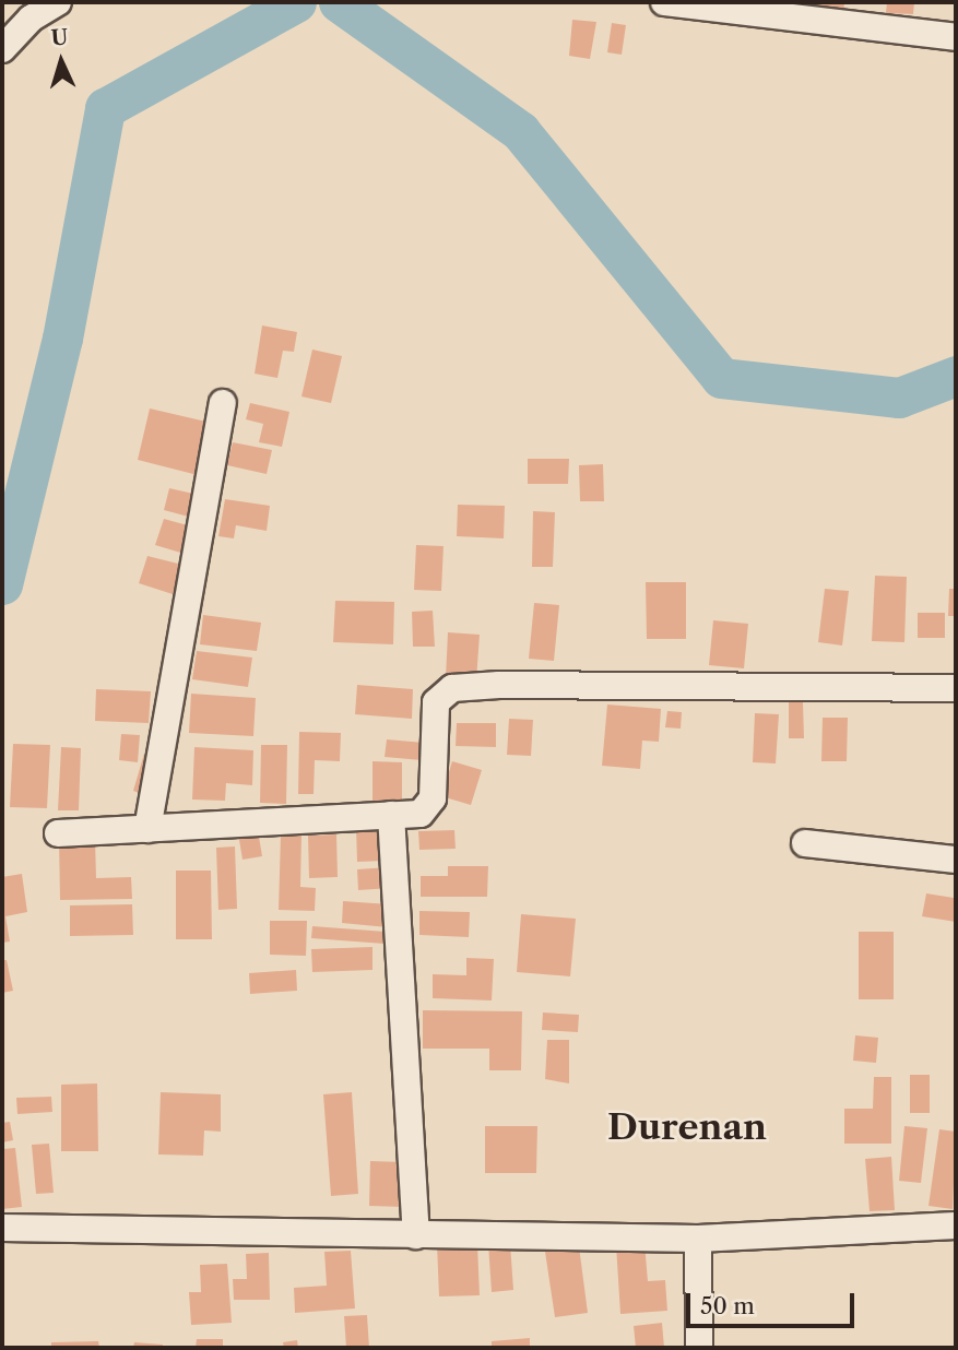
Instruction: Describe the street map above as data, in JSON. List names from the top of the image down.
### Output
{
  "districts": ["Durenan"],
  "scale_bar": "50 m",
  "north": "top"
}
